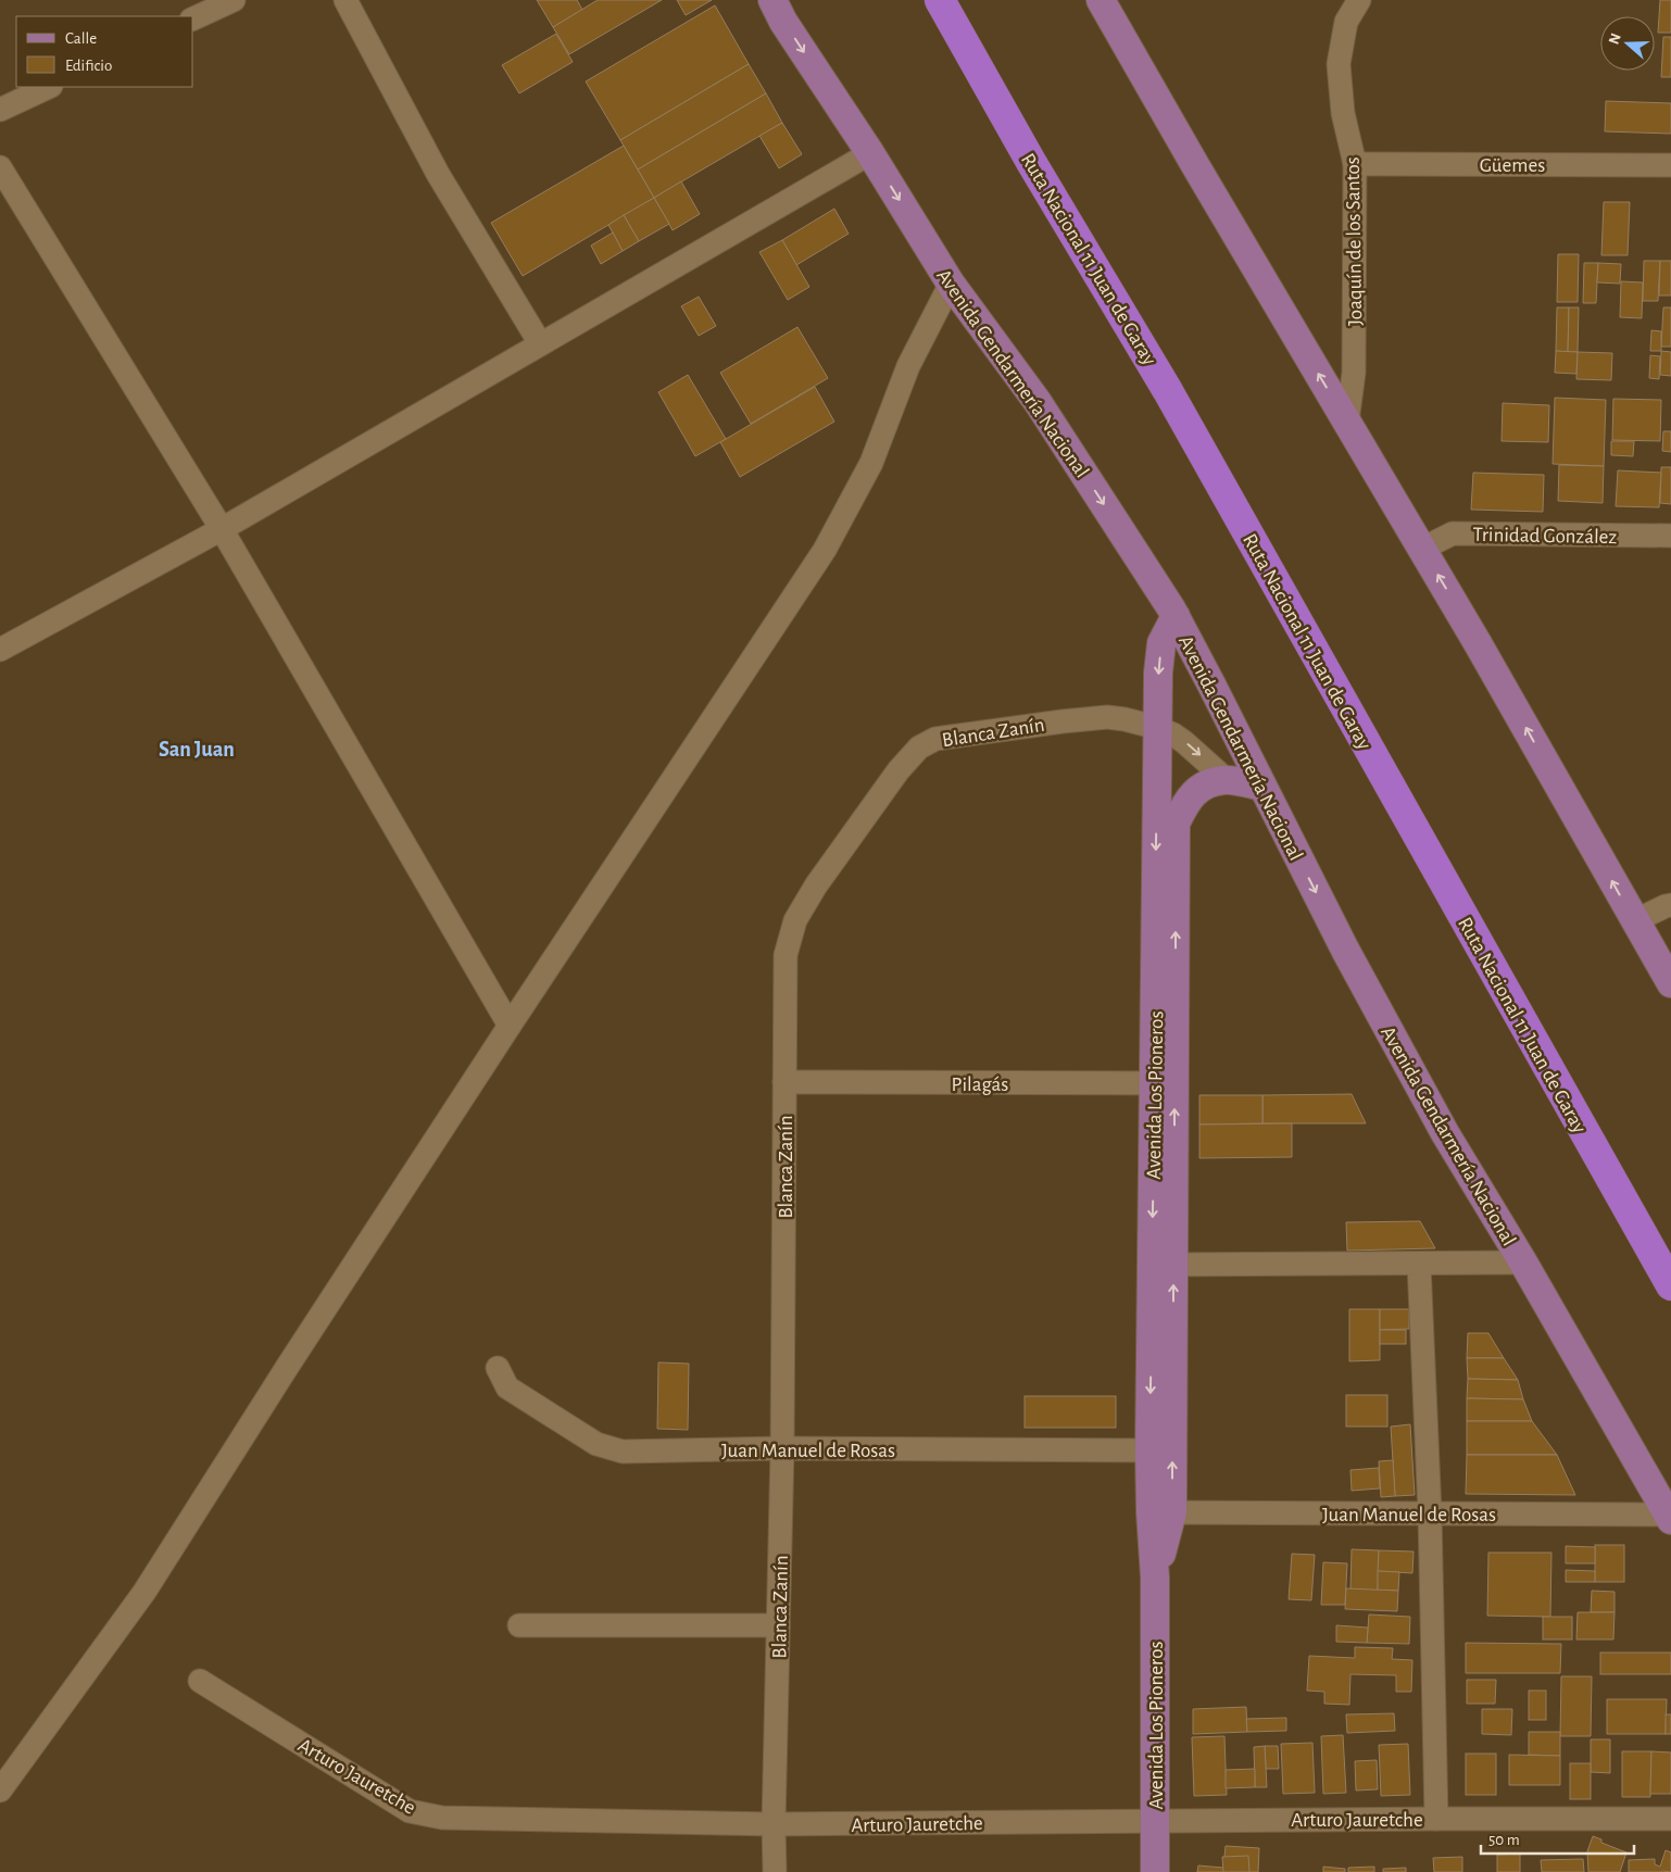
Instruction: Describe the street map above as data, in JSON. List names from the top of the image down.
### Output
{
  "streets": {
    "highway": ["Ruta Nacional 11 Juan de Garay"],
    "main road": ["Avenida Gendarmería Nacional", "Avenida Los Pioneros"],
    "street": [
      "Güemes",
      "Joaquín de los Santos",
      "Trinidad González",
      "Blanca Zanín",
      "Pilagás",
      "Juan Manuel de Rosas",
      "Arturo Jauretche"
    ]
  },
  "crossings": [
    ["Güemes", "Joaquín de los Santos"],
    ["Avenida Gendarmería Nacional", "Avenida Los Pioneros"],
    ["Avenida Gendarmería Nacional", "Juan Manuel de Rosas"],
    ["Blanca Zanín", "Pilagás"],
    ["Blanca Zanín", "Avenida Los Pioneros"],
    ["Blanca Zanín", "Juan Manuel de Rosas"],
    ["Blanca Zanín", "Arturo Jauretche"],
    ["Pilagás", "Avenida Los Pioneros"],
    ["Avenida Los Pioneros", "Juan Manuel de Rosas"],
    ["Avenida Los Pioneros", "Arturo Jauretche"]
  ],
  "one_way": ["Avenida Gendarmería Nacional"],
  "districts": ["San Juan"],
  "legend": ["Calle", "Edificio"],
  "scale_bar": "50 m",
  "north": "left"
}
